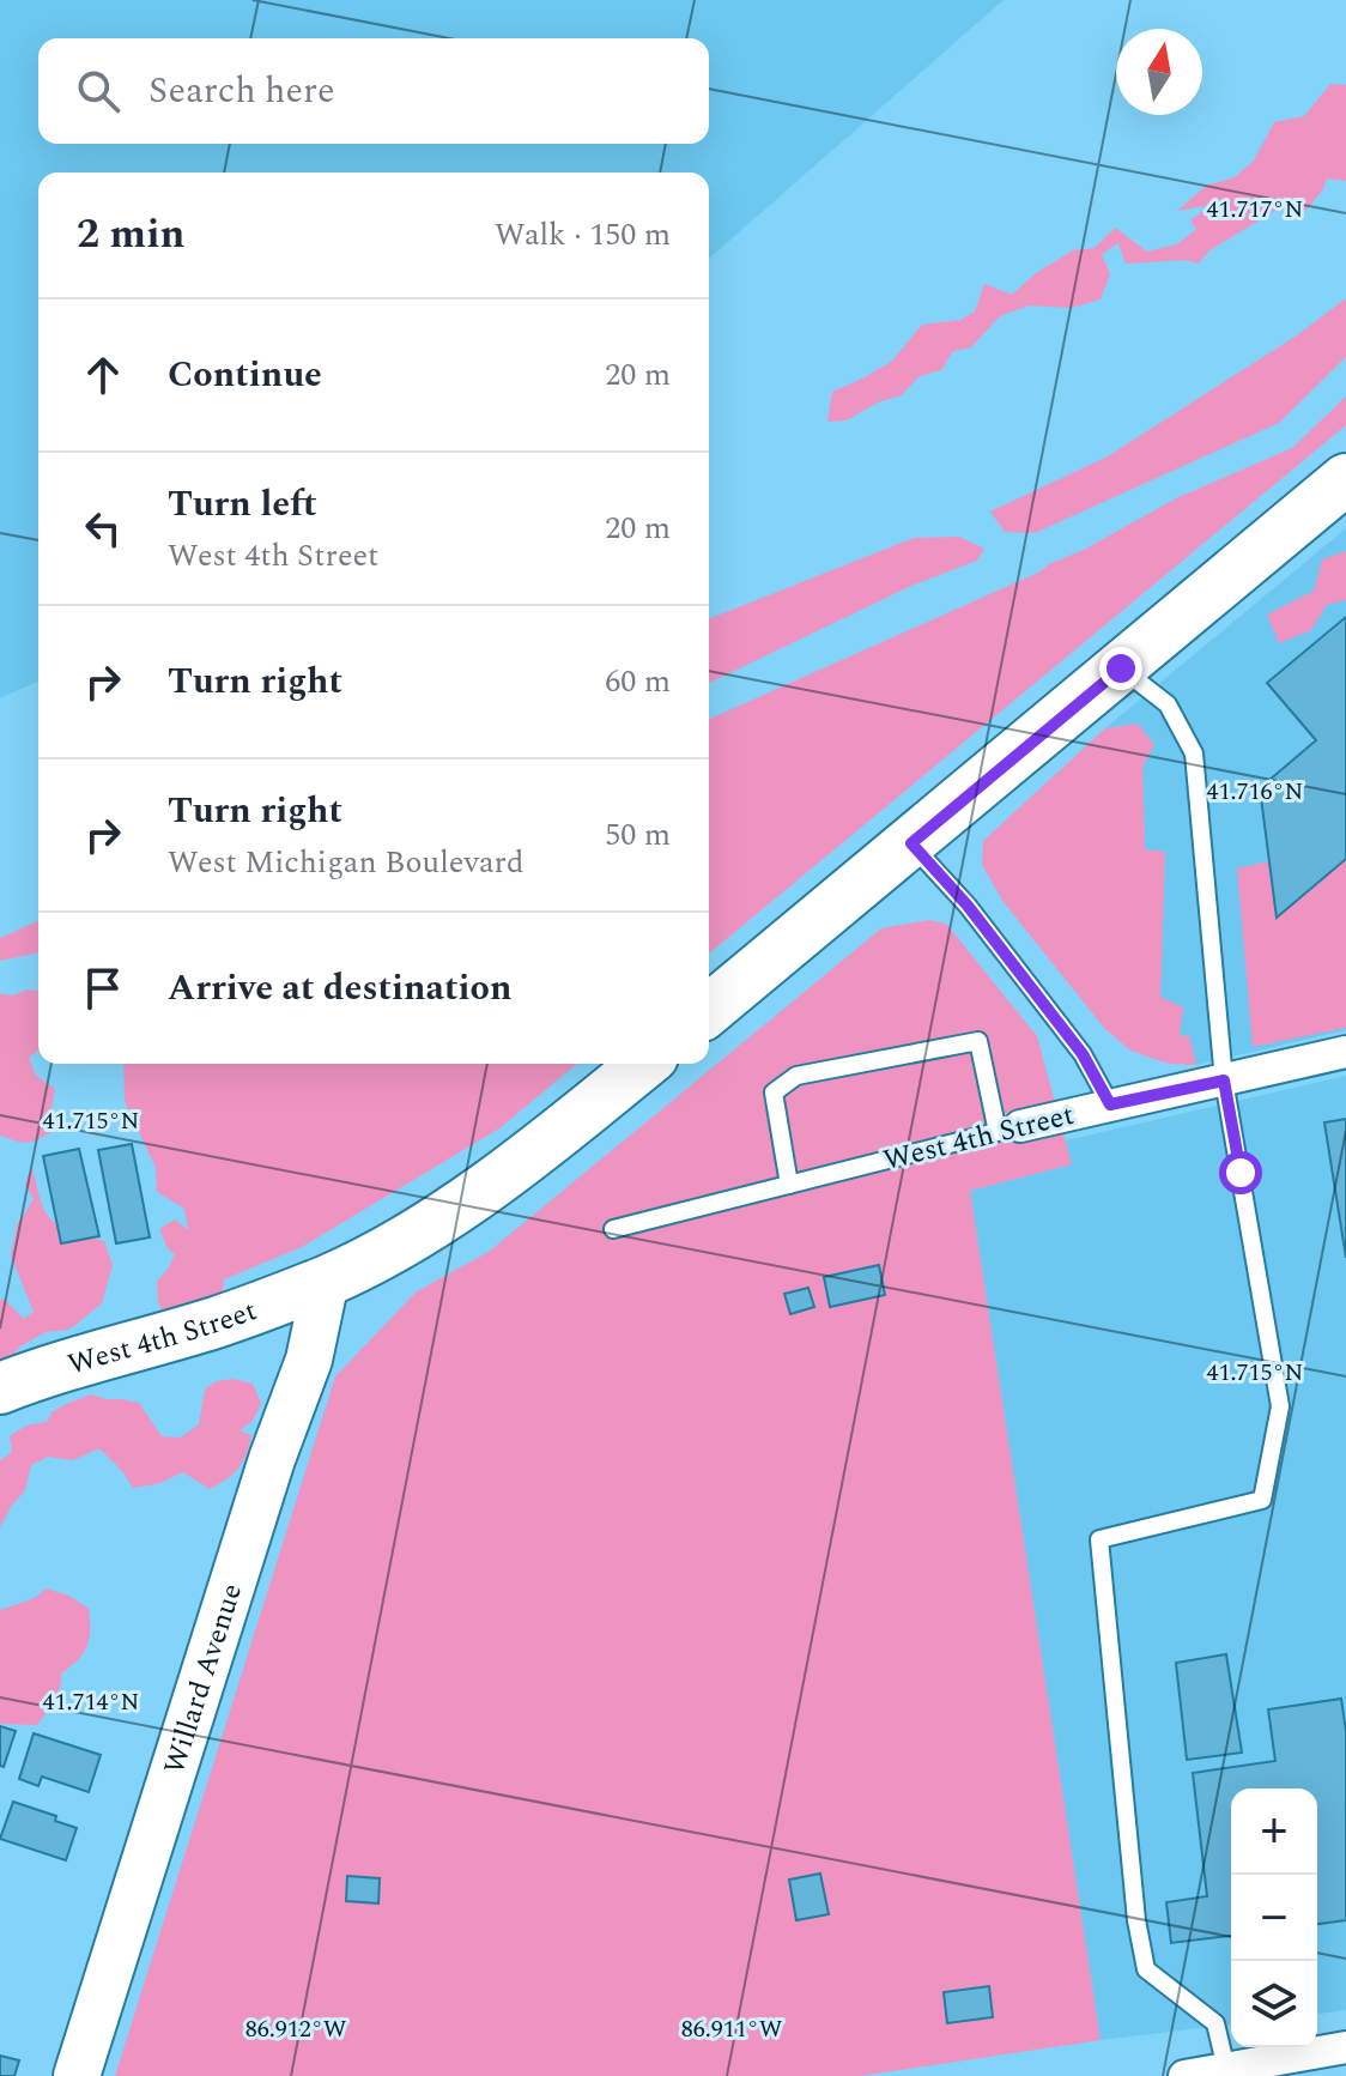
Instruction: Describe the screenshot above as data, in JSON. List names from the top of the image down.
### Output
{
  "streets": {
    "main road": ["West 4th Street"],
    "street": ["Willard Avenue"]
  },
  "crossings": [
    ["West 4th Street", "Willard Avenue"]
  ],
  "north": "top",
  "page": {
    "search": "Search here",
    "heading": ["2 min", "Walk · 150 m"],
    "list": [
      ["Continue", "20 m"],
      ["Turn left", "West 4th Street", "20 m"],
      ["Turn right", "60 m"],
      ["Turn right", "West Michigan Boulevard", "50 m"],
      "Arrive at destination"
    ],
    "map_buttons": ["+", "−"]
  },
  "coordinates": [
    "41.717°N",
    "41.716°N",
    "41.715°N",
    "41.714°N",
    "86.912°W",
    "86.911°W"
  ]
}
